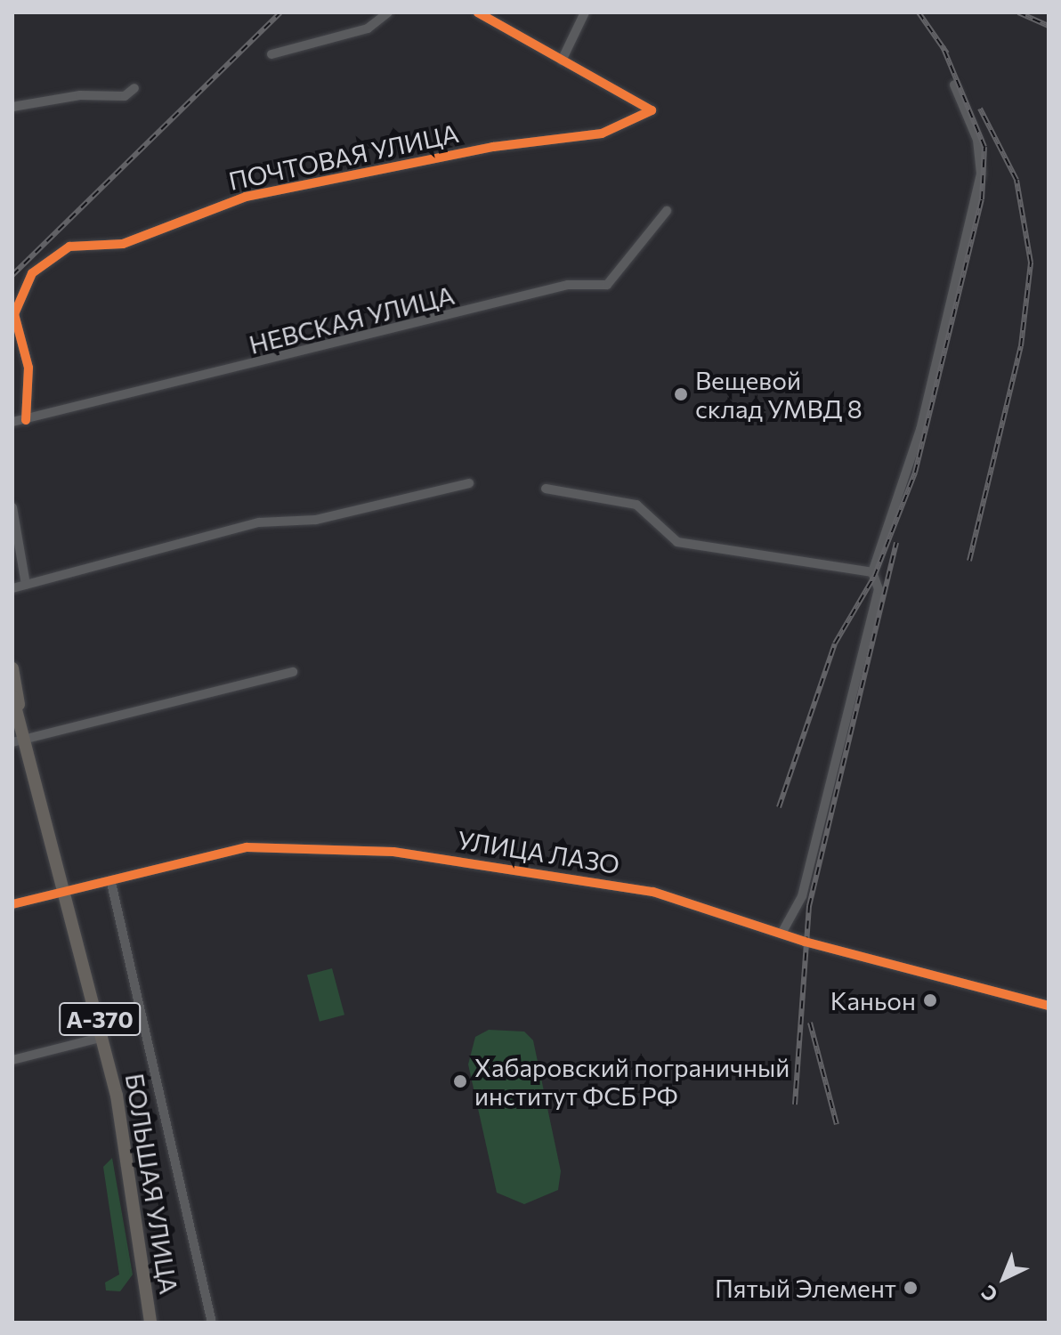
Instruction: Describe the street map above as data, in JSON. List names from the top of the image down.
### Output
{
  "streets": {
    "highway": ["А-370", "БОЛЬШАЯ УЛИЦА"],
    "street": ["ПОЧТОВАЯ УЛИЦА", "НЕВСКАЯ УЛИЦА", "УЛИЦА ЛАЗО"]
  },
  "crossings": [
    ["ПОЧТОВАЯ УЛИЦА", "НЕВСКАЯ УЛИЦА"],
    ["УЛИЦА ЛАЗО", "БОЛЬШАЯ УЛИЦА"]
  ],
  "places": [
    "Вещевой склад УМВД 8",
    "Каньон",
    "Хабаровский пограничный институт ФСБ РФ",
    "Пятый Элемент"
  ],
  "north": "bottom left"
}
